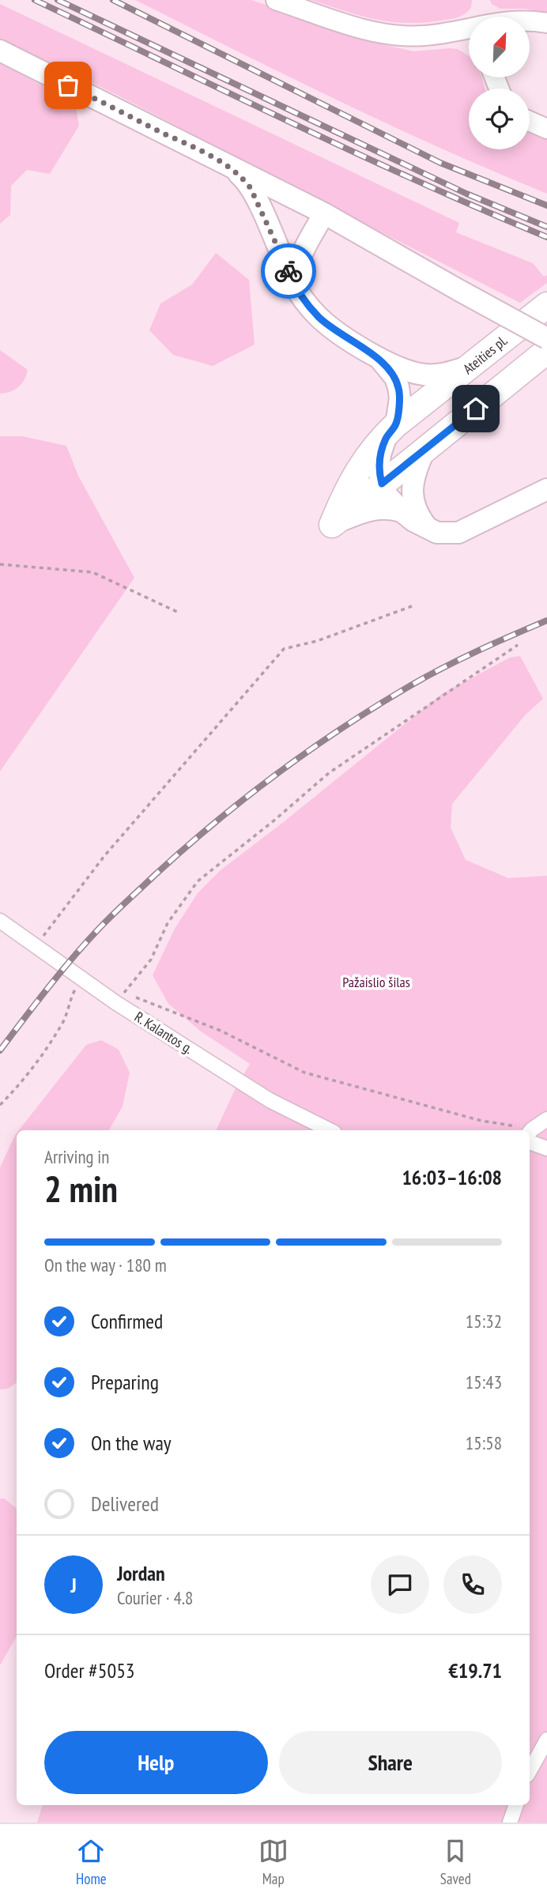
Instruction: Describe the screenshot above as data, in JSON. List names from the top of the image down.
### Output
{
  "streets": {
    "highway": ["Ateities pl."],
    "street": ["R. Kalantos g."]
  },
  "parks": ["Pažaislio šilas"],
  "north": "top right",
  "page": {
    "heading": ["2 min", "Arriving in", "16:03–16:08"],
    "panel": [
      "Jordan",
      "Courier · 4.8",
      "Order #5053",
      "€19.71"
    ],
    "bar": "On the way · 180 m",
    "list": [
      ["Confirmed", "15:32"],
      ["Preparing", "15:43"],
      ["On the way", "15:58"],
      "Delivered"
    ],
    "round": "J",
    "buttons": ["Help", "Share"],
    "tabs": ["Home", "Map", "Saved"]
  }
}
